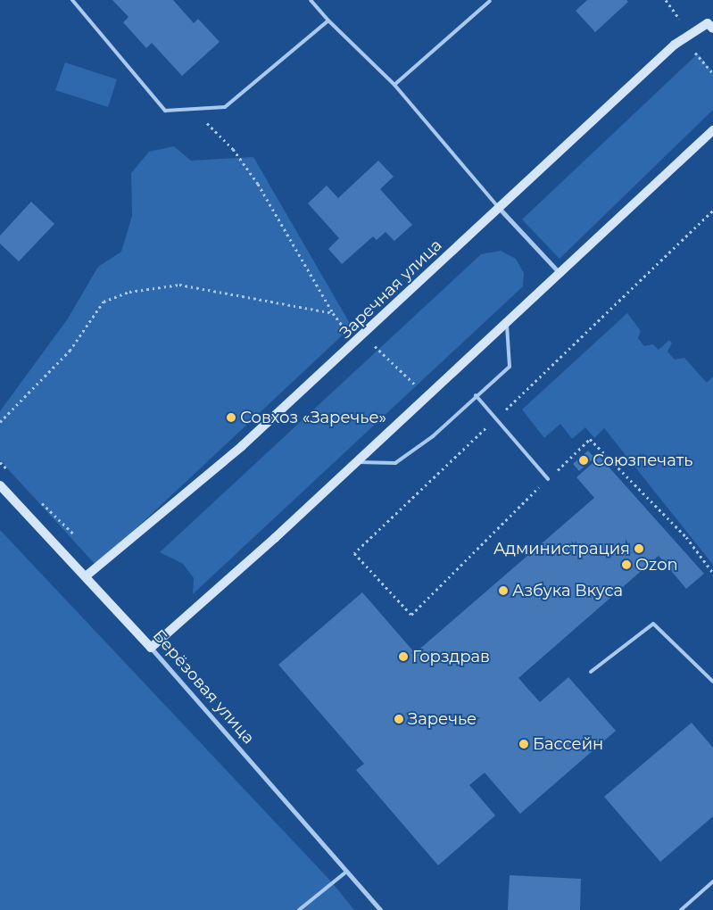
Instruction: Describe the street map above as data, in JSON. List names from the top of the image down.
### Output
{
  "streets": {
    "street": ["Заречная улица", "Берёзовая улица"]
  },
  "crossings": [
    ["Заречная улица", "Берёзовая улица"]
  ],
  "places": [
    "Совхоз «Заречье»",
    "Союзпечать",
    "Администрация",
    "Ozon",
    "Азбука Вкуса",
    "Горздрав",
    "Заречье",
    "Бассейн"
  ]
}
